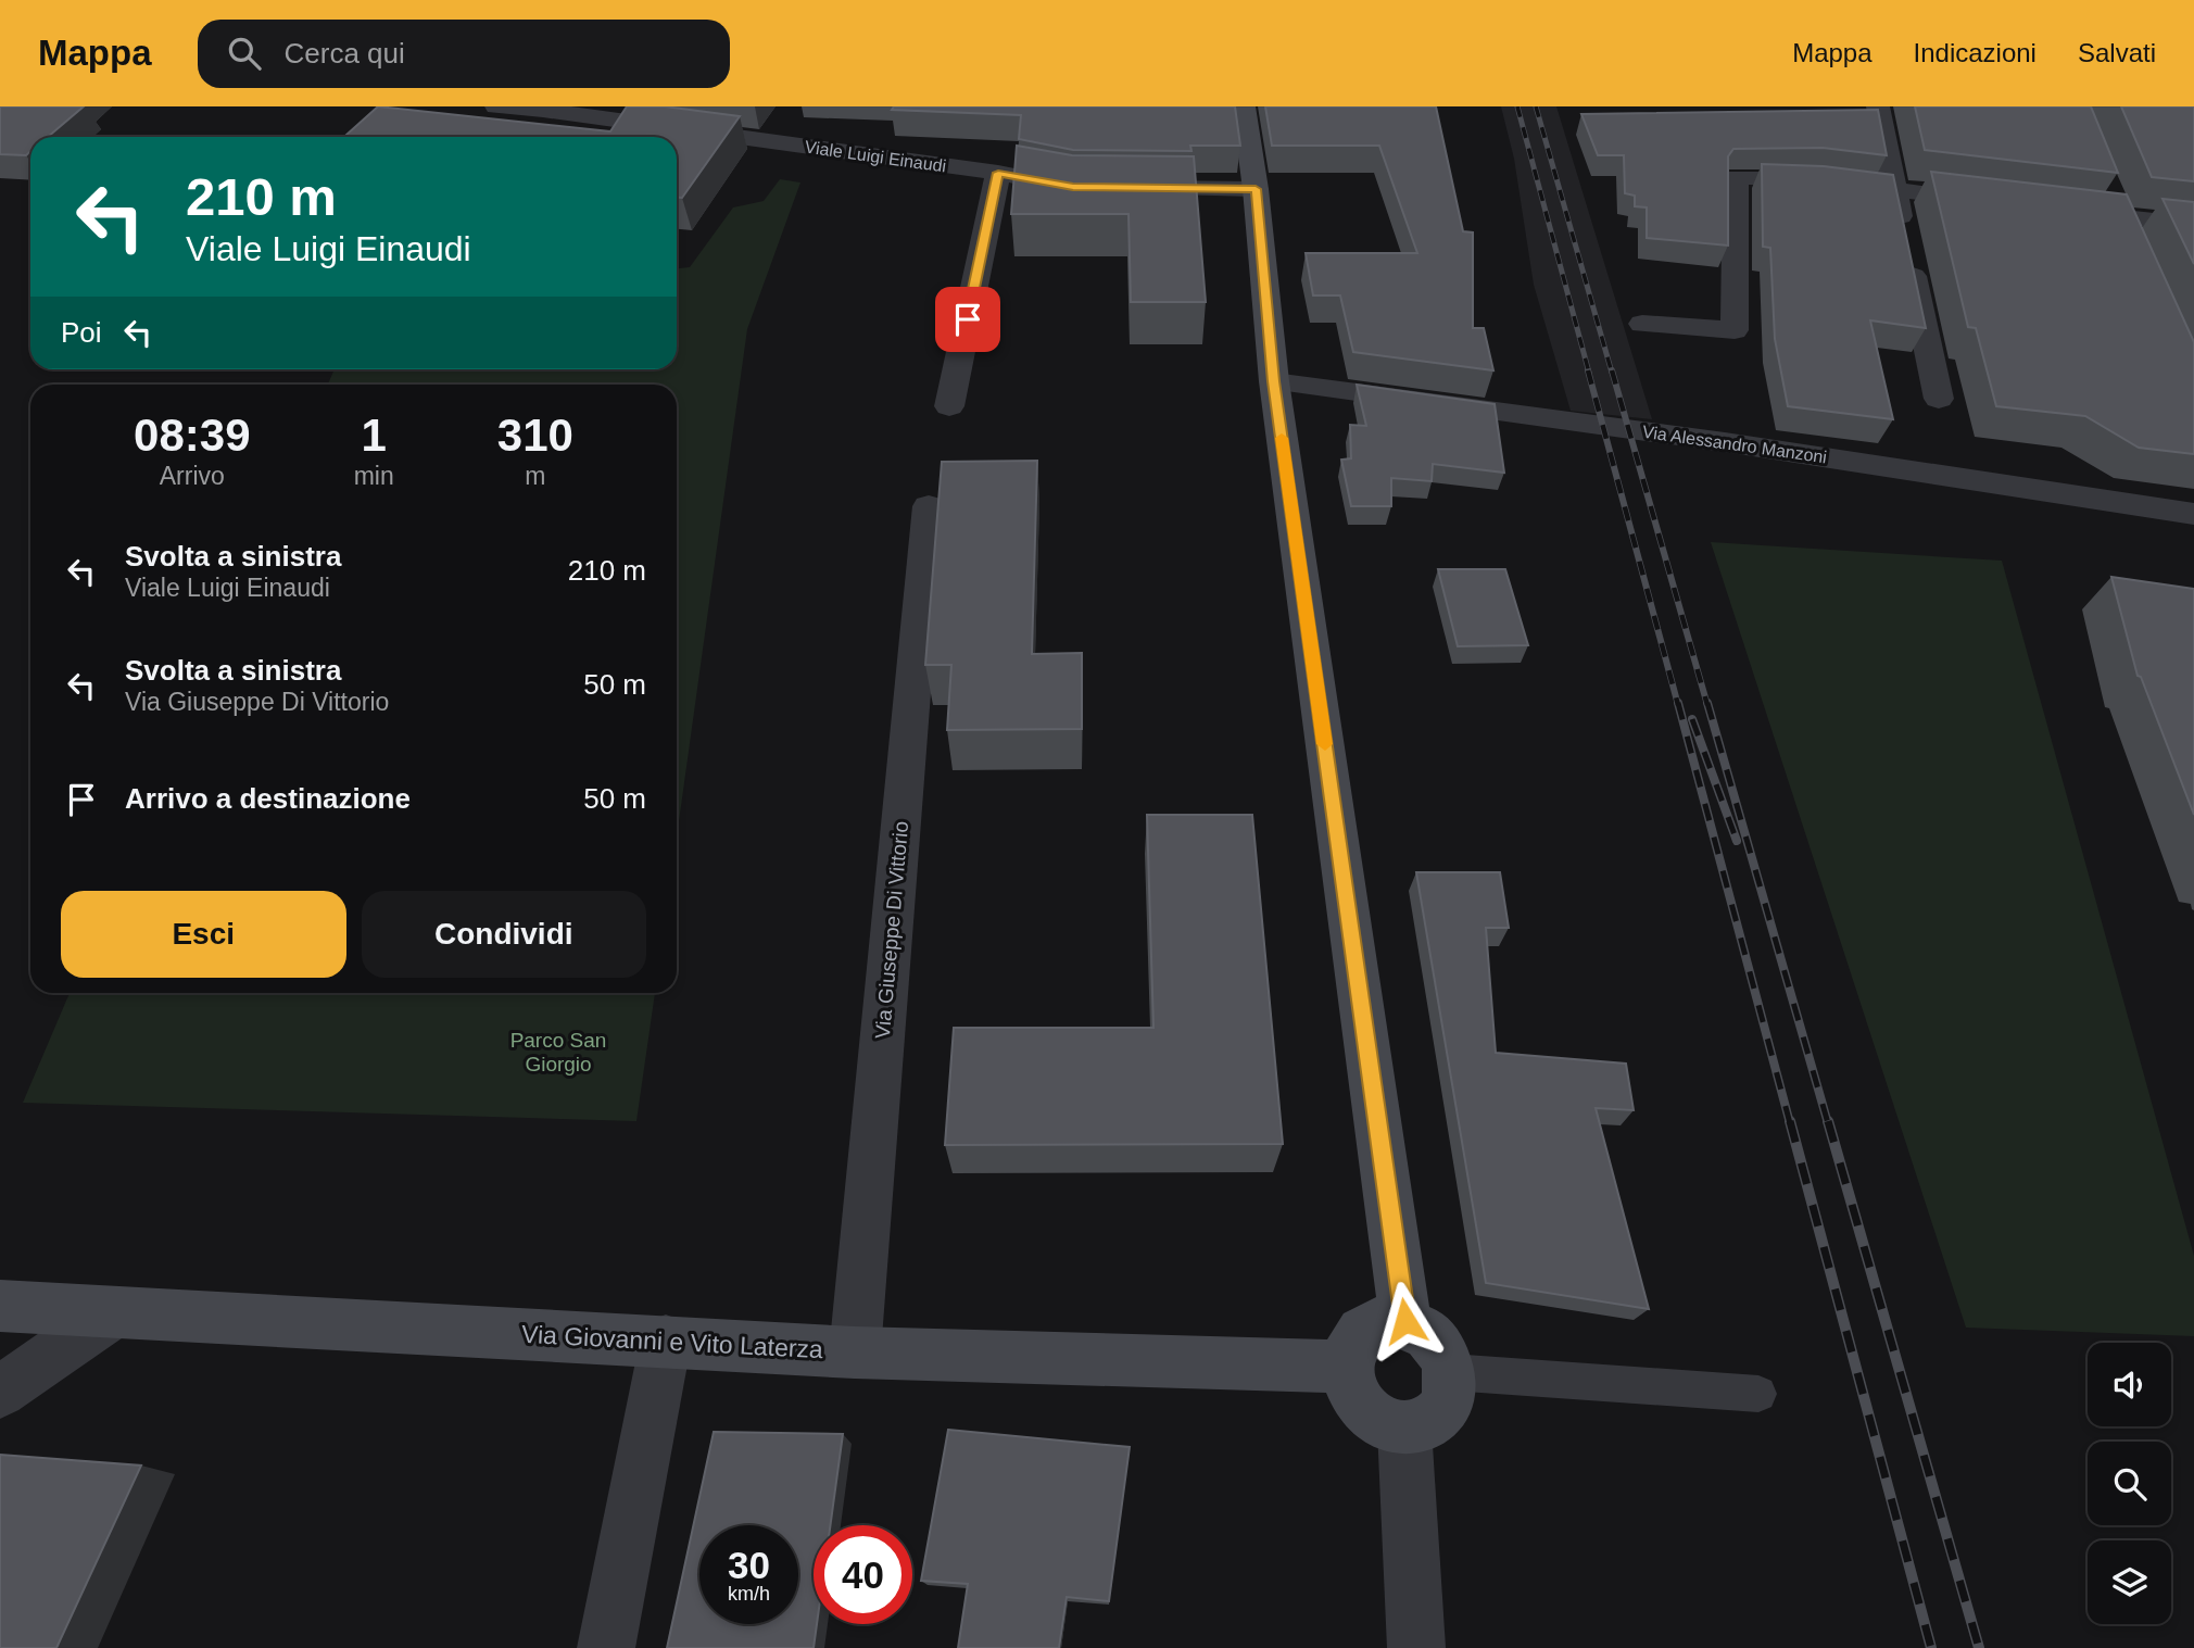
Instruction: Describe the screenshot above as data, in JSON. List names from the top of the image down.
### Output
{
  "streets": {
    "street": [
      "Viale Luigi Einaudi",
      "Via Alessandro Manzoni",
      "Via Giuseppe Di Vittorio",
      "Via Giovanni e Vito Laterza"
    ]
  },
  "crossings": [
    ["Via Giuseppe Di Vittorio", "Via Giovanni e Vito Laterza"]
  ],
  "parks": ["Parco San Giorgio"],
  "page": {
    "header": "Mappa",
    "search": "Cerca qui",
    "nav": ["Mappa", "Indicazioni", "Salvati"],
    "turn": ["210 m", "Viale Luigi Einaudi"],
    "then": "Poi",
    "eta": [
      "08:39",
      "Arrivo",
      "1",
      "min",
      "310",
      "m"
    ],
    "list": [
      {
        "name": "Svolta a sinistra",
        "note": "Viale Luigi Einaudi",
        "value": "210 m"
      },
      {
        "name": "Svolta a sinistra",
        "note": "Via Giuseppe Di Vittorio",
        "value": "50 m"
      },
      {
        "name": "Arrivo a destinazione",
        "value": "50 m"
      }
    ],
    "buttons": ["Esci", "Condividi"],
    "speed": "30 km/h",
    "limit": "40"
  }
}
